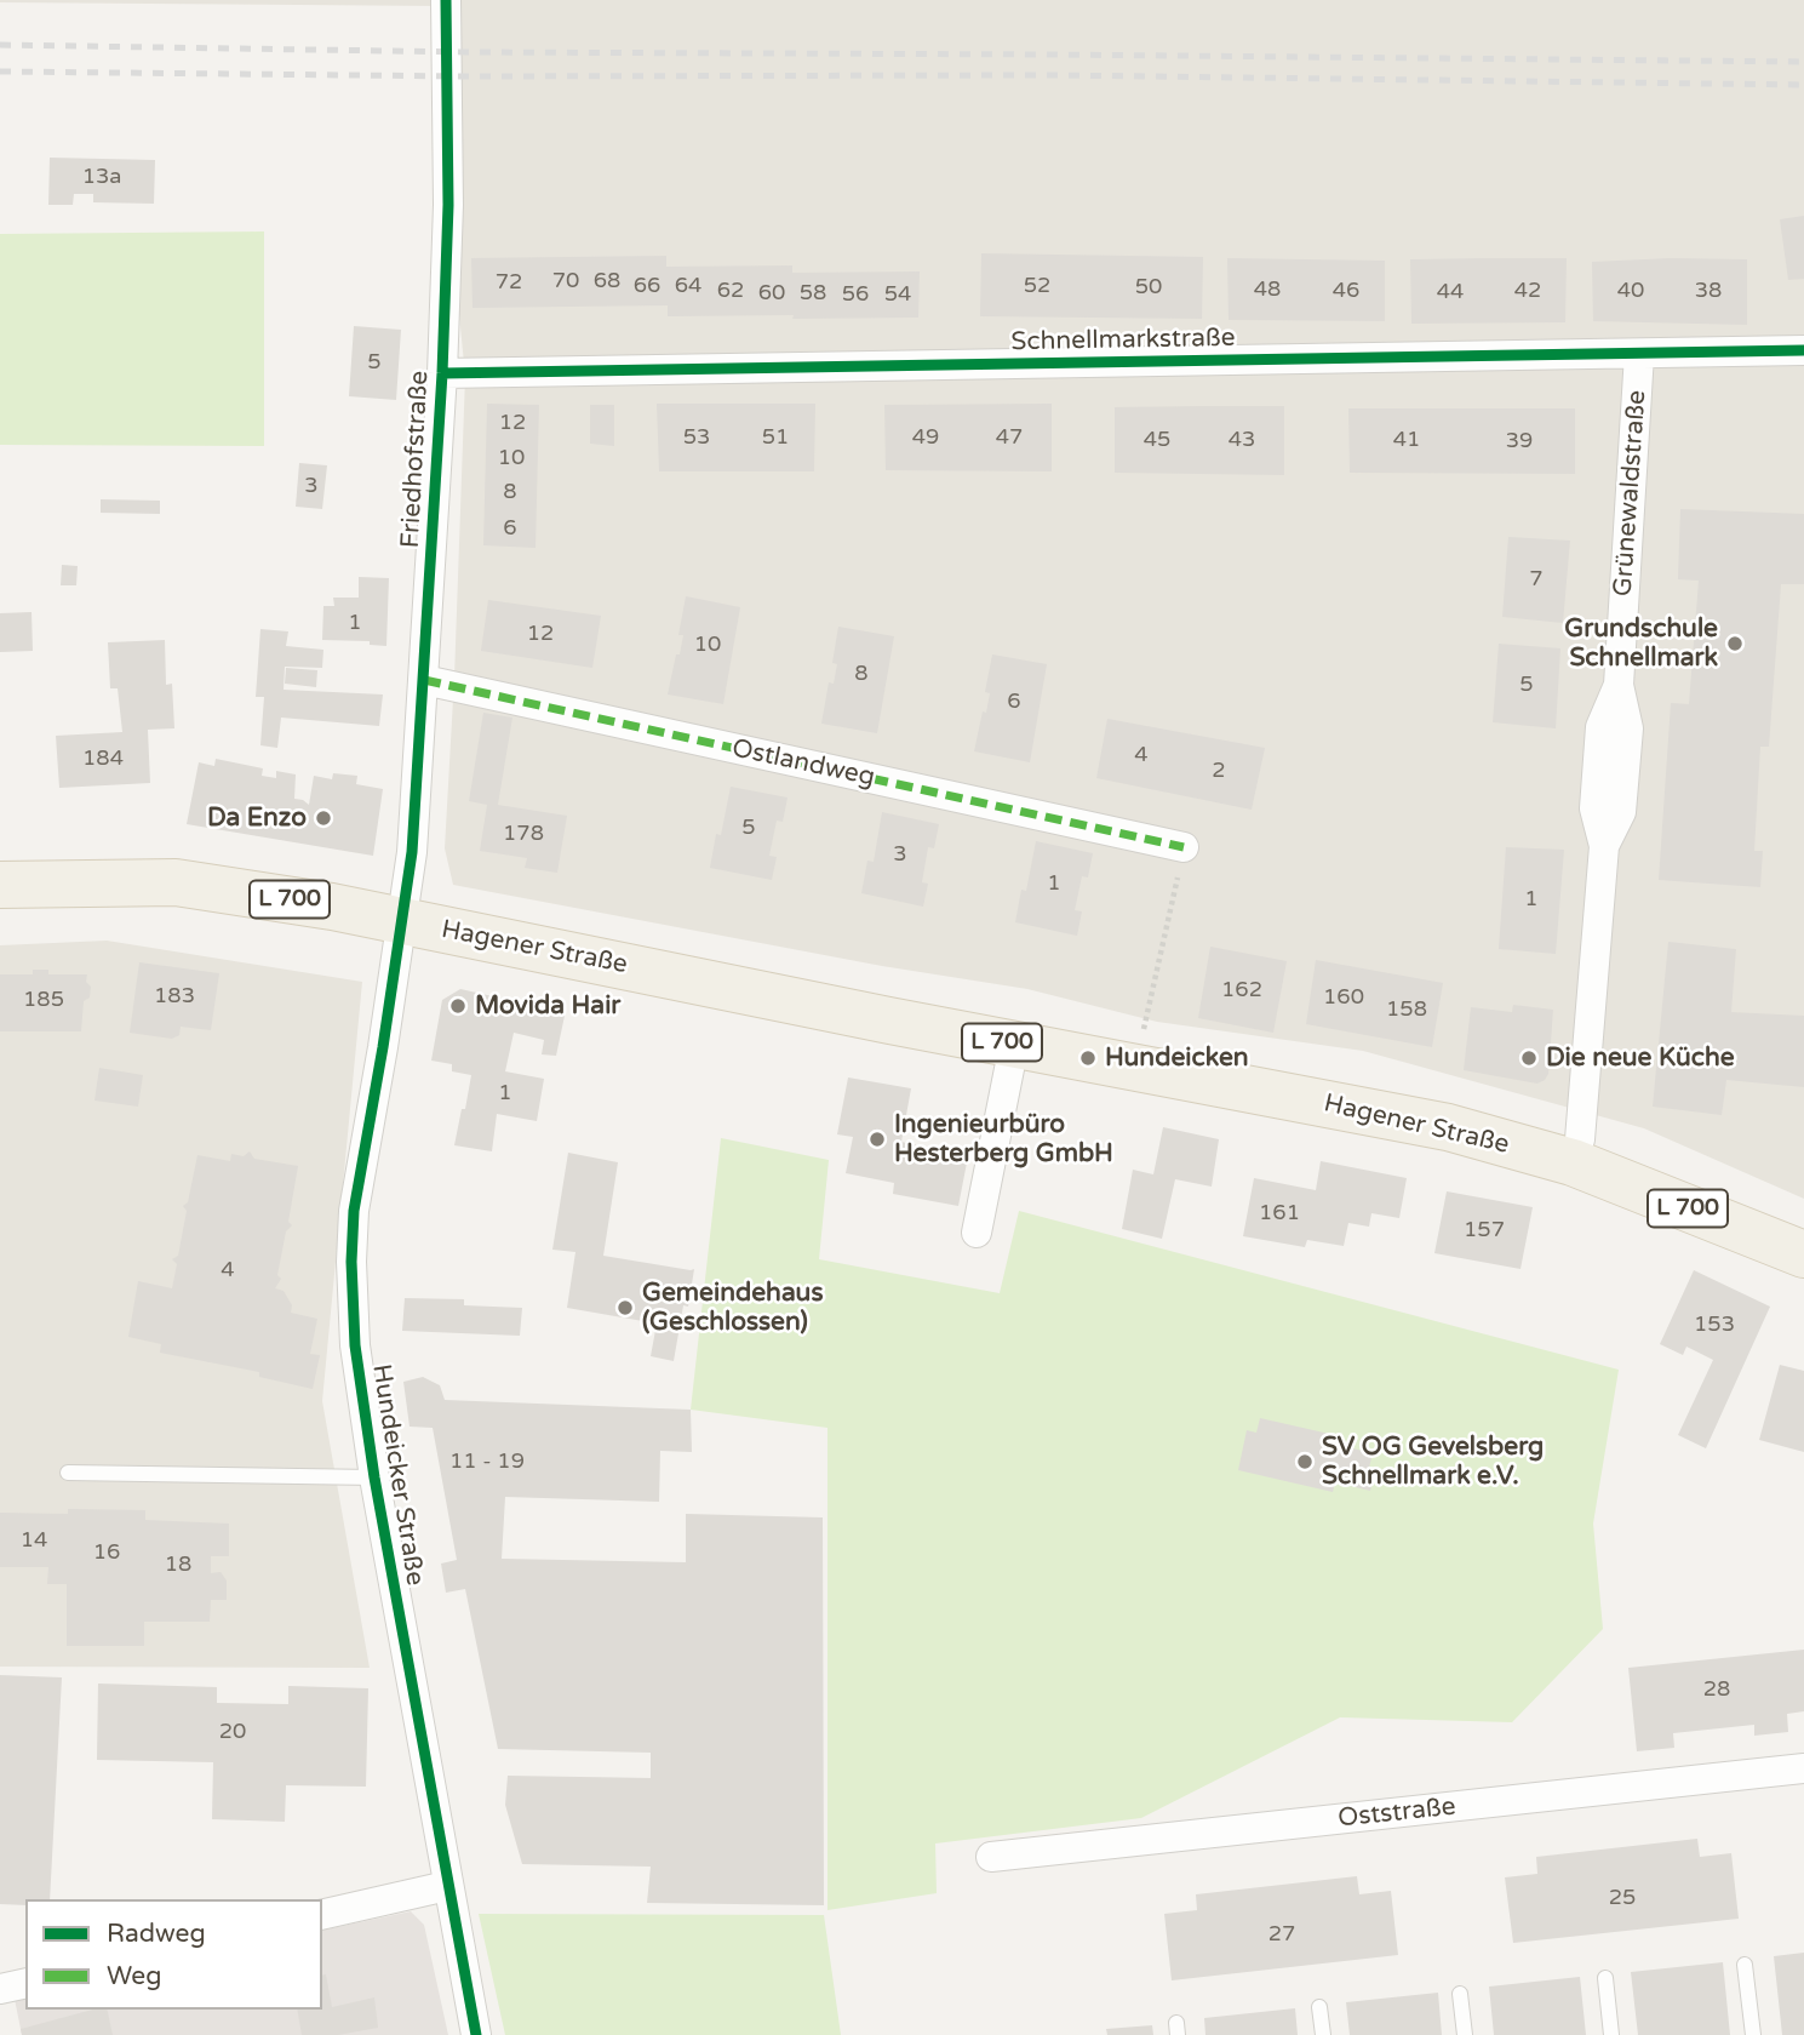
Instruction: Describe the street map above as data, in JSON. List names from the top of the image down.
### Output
{
  "streets": {
    "main road": ["L 700", "Hagener Straße"],
    "street": [
      "Schnellmarkstraße",
      "Friedhofstraße",
      "Grünewaldstraße",
      "Ostlandweg",
      "Hundeicker Straße",
      "Oststraße"
    ]
  },
  "crossings": [
    ["Schnellmarkstraße", "Friedhofstraße"],
    ["Schnellmarkstraße", "Grünewaldstraße"],
    ["Friedhofstraße", "Ostlandweg"],
    ["Friedhofstraße", "Hagener Straße"],
    ["Friedhofstraße", "Hundeicker Straße"],
    ["Grünewaldstraße", "Hagener Straße"],
    ["Hagener Straße", "Hundeicker Straße"]
  ],
  "places": [
    "Grundschule Schnellmark",
    "Da Enzo",
    "Movida Hair",
    "Hundeicken",
    "Die neue Küche",
    "Ingenieurbüro Hesterberg GmbH",
    "Gemeindehaus (Geschlossen)",
    "SV OG Gevelsberg Schnellmark e.V."
  ],
  "house_numbers": [
    "13a",
    "70",
    "68",
    "72",
    "66",
    "64",
    "52",
    "50",
    "48",
    "62",
    "46",
    "42",
    "40",
    "38",
    "44",
    "60",
    "58",
    "56",
    "54",
    "5",
    "12",
    "53",
    "51",
    "49",
    "47",
    "45",
    "43",
    "41",
    "39",
    "10",
    "3",
    "8",
    "6",
    "7",
    "1",
    "12",
    "10",
    "8",
    "5",
    "6",
    "4",
    "184",
    "2",
    "5",
    "178",
    "3",
    "1",
    "1",
    "162",
    "183",
    "160",
    "185",
    "158",
    "1",
    "161",
    "157",
    "4",
    "153",
    "11 - 19",
    "14",
    "16",
    "18",
    "28",
    "20",
    "25",
    "27"
  ],
  "legend": ["Radweg", "Weg"]
}
